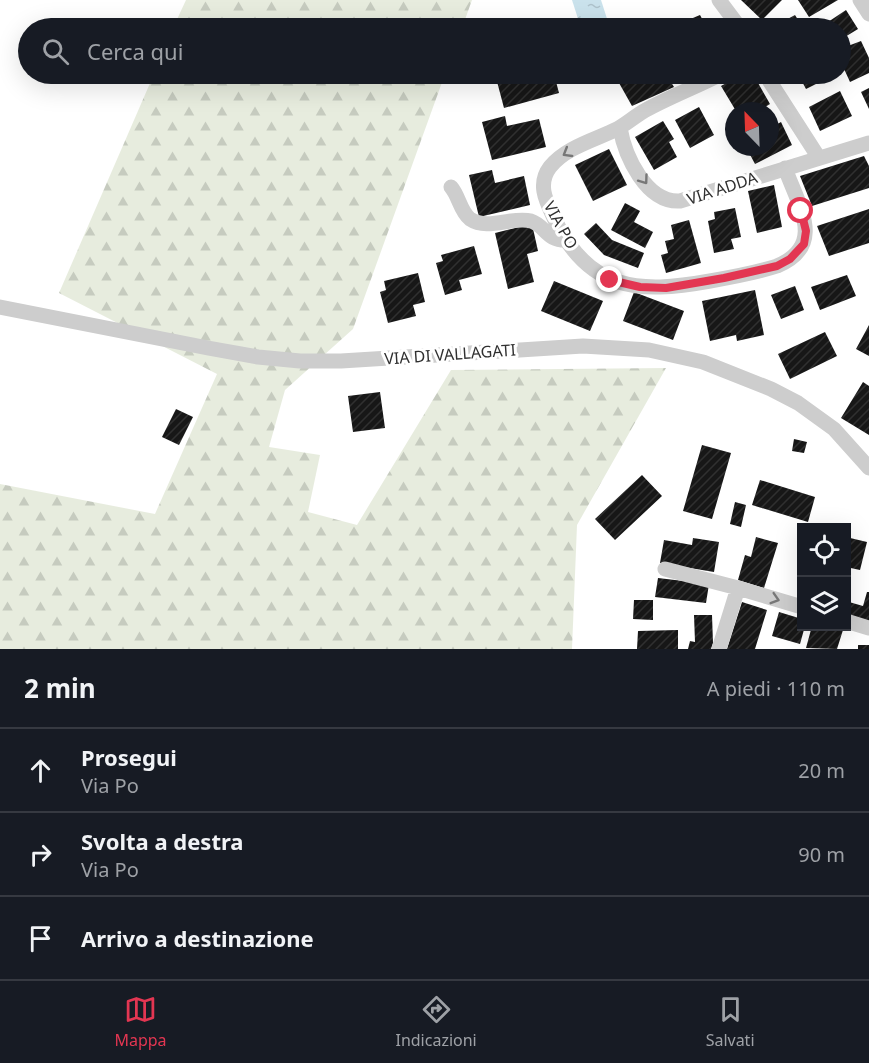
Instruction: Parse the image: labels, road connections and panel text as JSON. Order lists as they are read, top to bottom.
{
  "streets": {
    "street": ["VIA ADDA", "VIA PO", "VIA DI VALLAGATI"]
  },
  "crossings": [
    ["VIA ADDA", "VIA PO"]
  ],
  "one_way": ["VIA ADDA"],
  "north": "top left",
  "page": {
    "search": "Cerca qui",
    "heading": ["2 min", "A piedi · 110 m"],
    "list": [
      ["Prosegui", "Via Po", "20 m"],
      ["Svolta a destra", "Via Po", "90 m"],
      "Arrivo a destinazione"
    ],
    "nav": ["Mappa", "Indicazioni", "Salvati"]
  }
}
